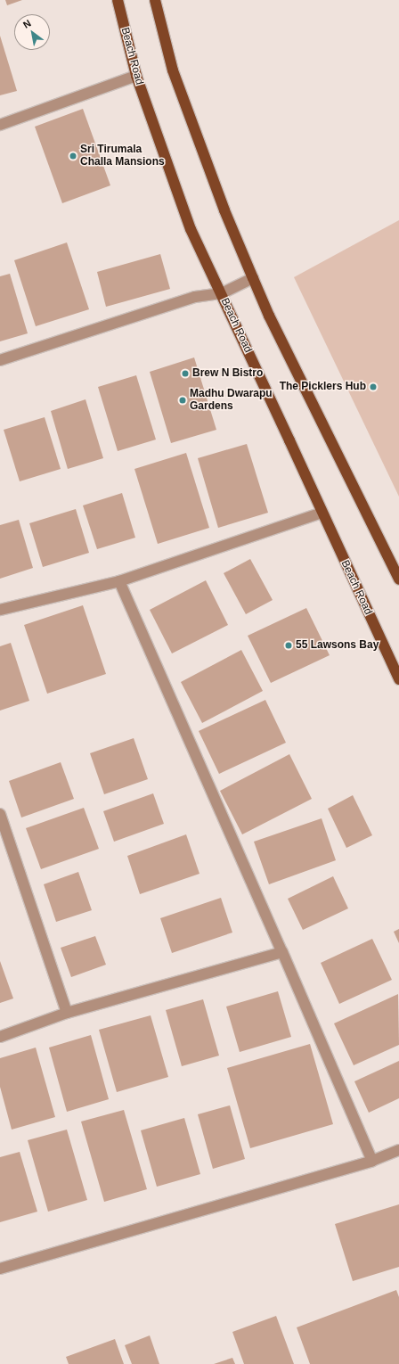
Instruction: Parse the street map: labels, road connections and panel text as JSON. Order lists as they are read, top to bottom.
{
  "streets": {
    "main road": ["Beach Road"]
  },
  "places": [
    "Sri Tirumala Challa Mansions",
    "Brew N Bistro",
    "The Picklers Hub",
    "Madhu Dwarapu Gardens",
    "55 Lawsons Bay"
  ],
  "north": "top left"
}
